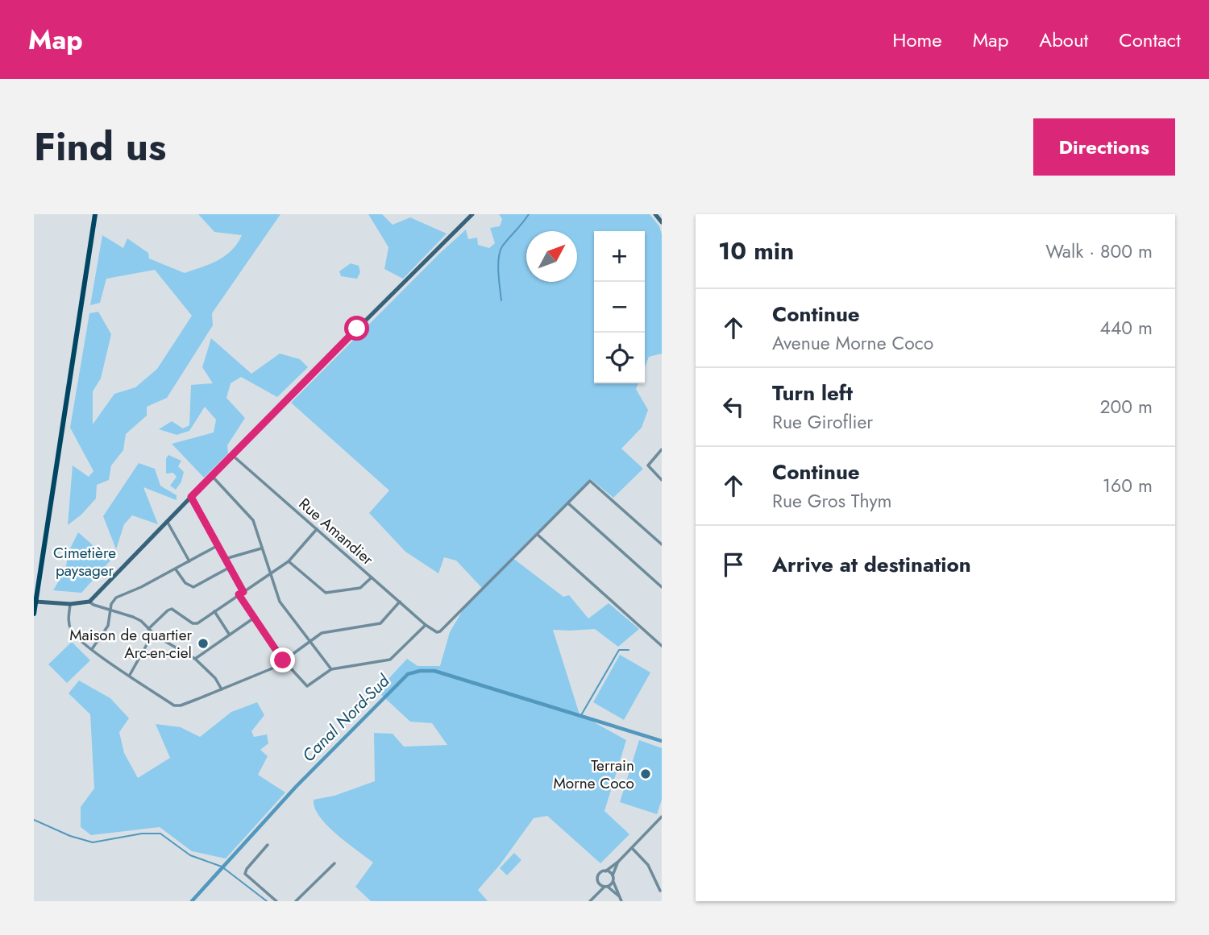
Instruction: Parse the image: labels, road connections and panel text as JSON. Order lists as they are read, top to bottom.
{
  "streets": {
    "street": ["Rue Amandier"]
  },
  "water": ["Canal Nord-Sud"],
  "parks": ["Cimetière paysager"],
  "places": ["Maison de quartier Arc-en-ciel", "Terrain Morne Coco"],
  "north": "top right",
  "page": {
    "header": "Map",
    "nav": [
      "Home",
      "Map",
      "About",
      "Contact"
    ],
    "title": "Find us",
    "buttons": "Directions",
    "heading": ["10 min", "Walk · 800 m"],
    "map_buttons": ["+", "−"],
    "list": [
      ["Continue", "Avenue Morne Coco", "440 m"],
      ["Turn left", "Rue Giroflier", "200 m"],
      ["Continue", "Rue Gros Thym", "160 m"],
      "Arrive at destination"
    ]
  }
}
